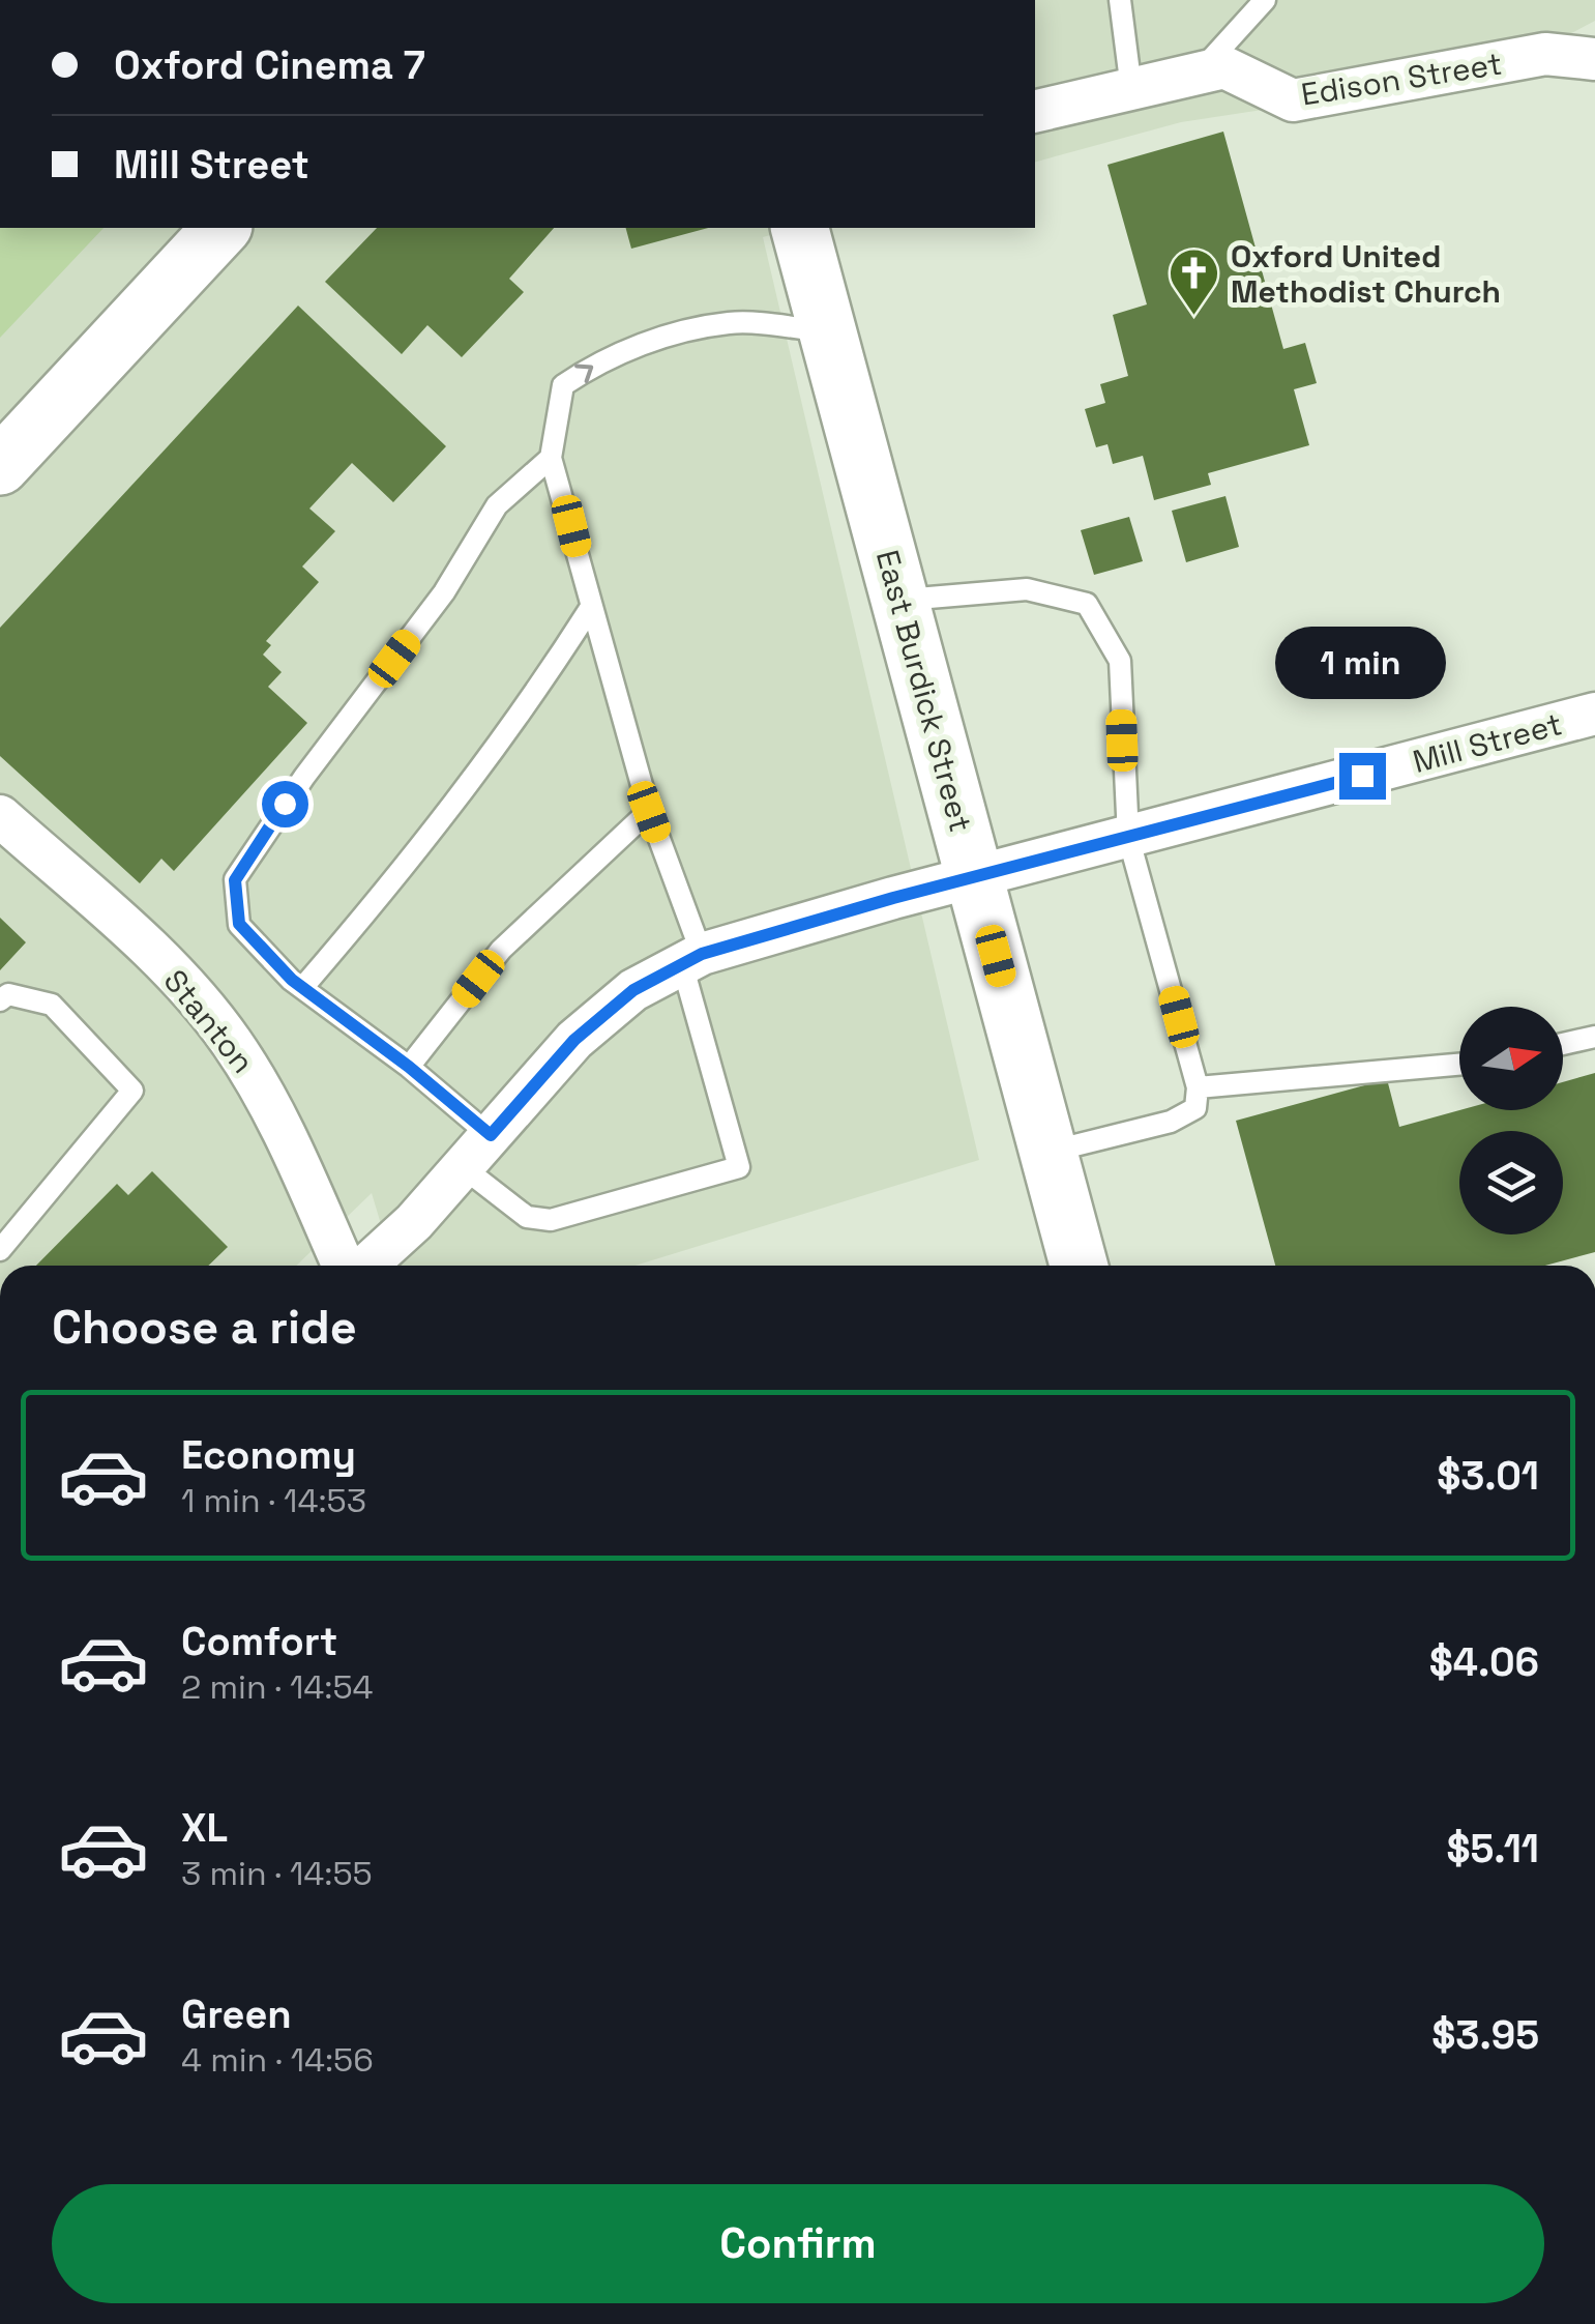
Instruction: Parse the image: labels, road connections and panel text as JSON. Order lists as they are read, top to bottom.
{
  "streets": {
    "main road": ["East Burdick Street"],
    "street": ["Edison Street", "Mill Street", "Stanton"]
  },
  "crossings": [
    ["East Burdick Street", "Mill Street"]
  ],
  "places": {
    "church": ["Oxford United Methodist Church"]
  },
  "north": "right",
  "page": {
    "banner": ["Oxford Cinema 7", "Mill Street"],
    "bubble": "1 min",
    "heading": "Choose a ride",
    "list": [
      {
        "name": "Economy",
        "note": "1 min · 14:53",
        "value": "$3.01"
      },
      {
        "name": "Comfort",
        "note": "2 min · 14:54",
        "value": "$4.06"
      },
      {
        "name": "XL",
        "note": "3 min · 14:55",
        "value": "$5.11"
      },
      {
        "name": "Green",
        "note": "4 min · 14:56",
        "value": "$3.95"
      }
    ],
    "buttons": "Confirm"
  }
}
